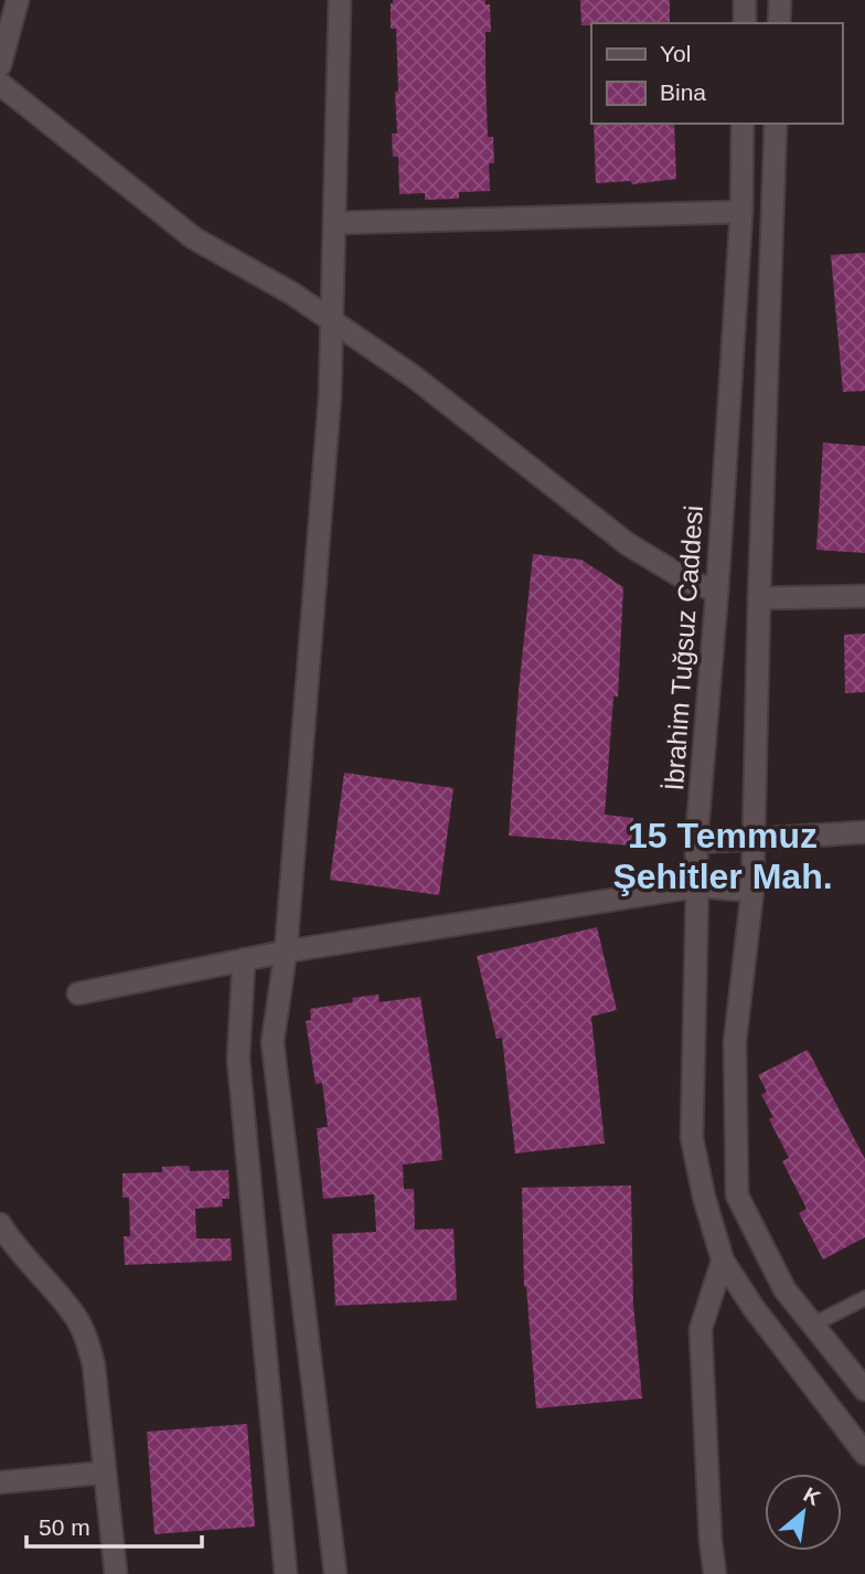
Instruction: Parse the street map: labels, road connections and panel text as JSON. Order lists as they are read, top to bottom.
{
  "streets": {
    "street": ["İbrahim Tuğsuz Caddesi"]
  },
  "districts": ["15 Temmuz Şehitler Mah."],
  "legend": ["Yol", "Bina"],
  "scale_bar": "50 m",
  "north": "top right"
}
